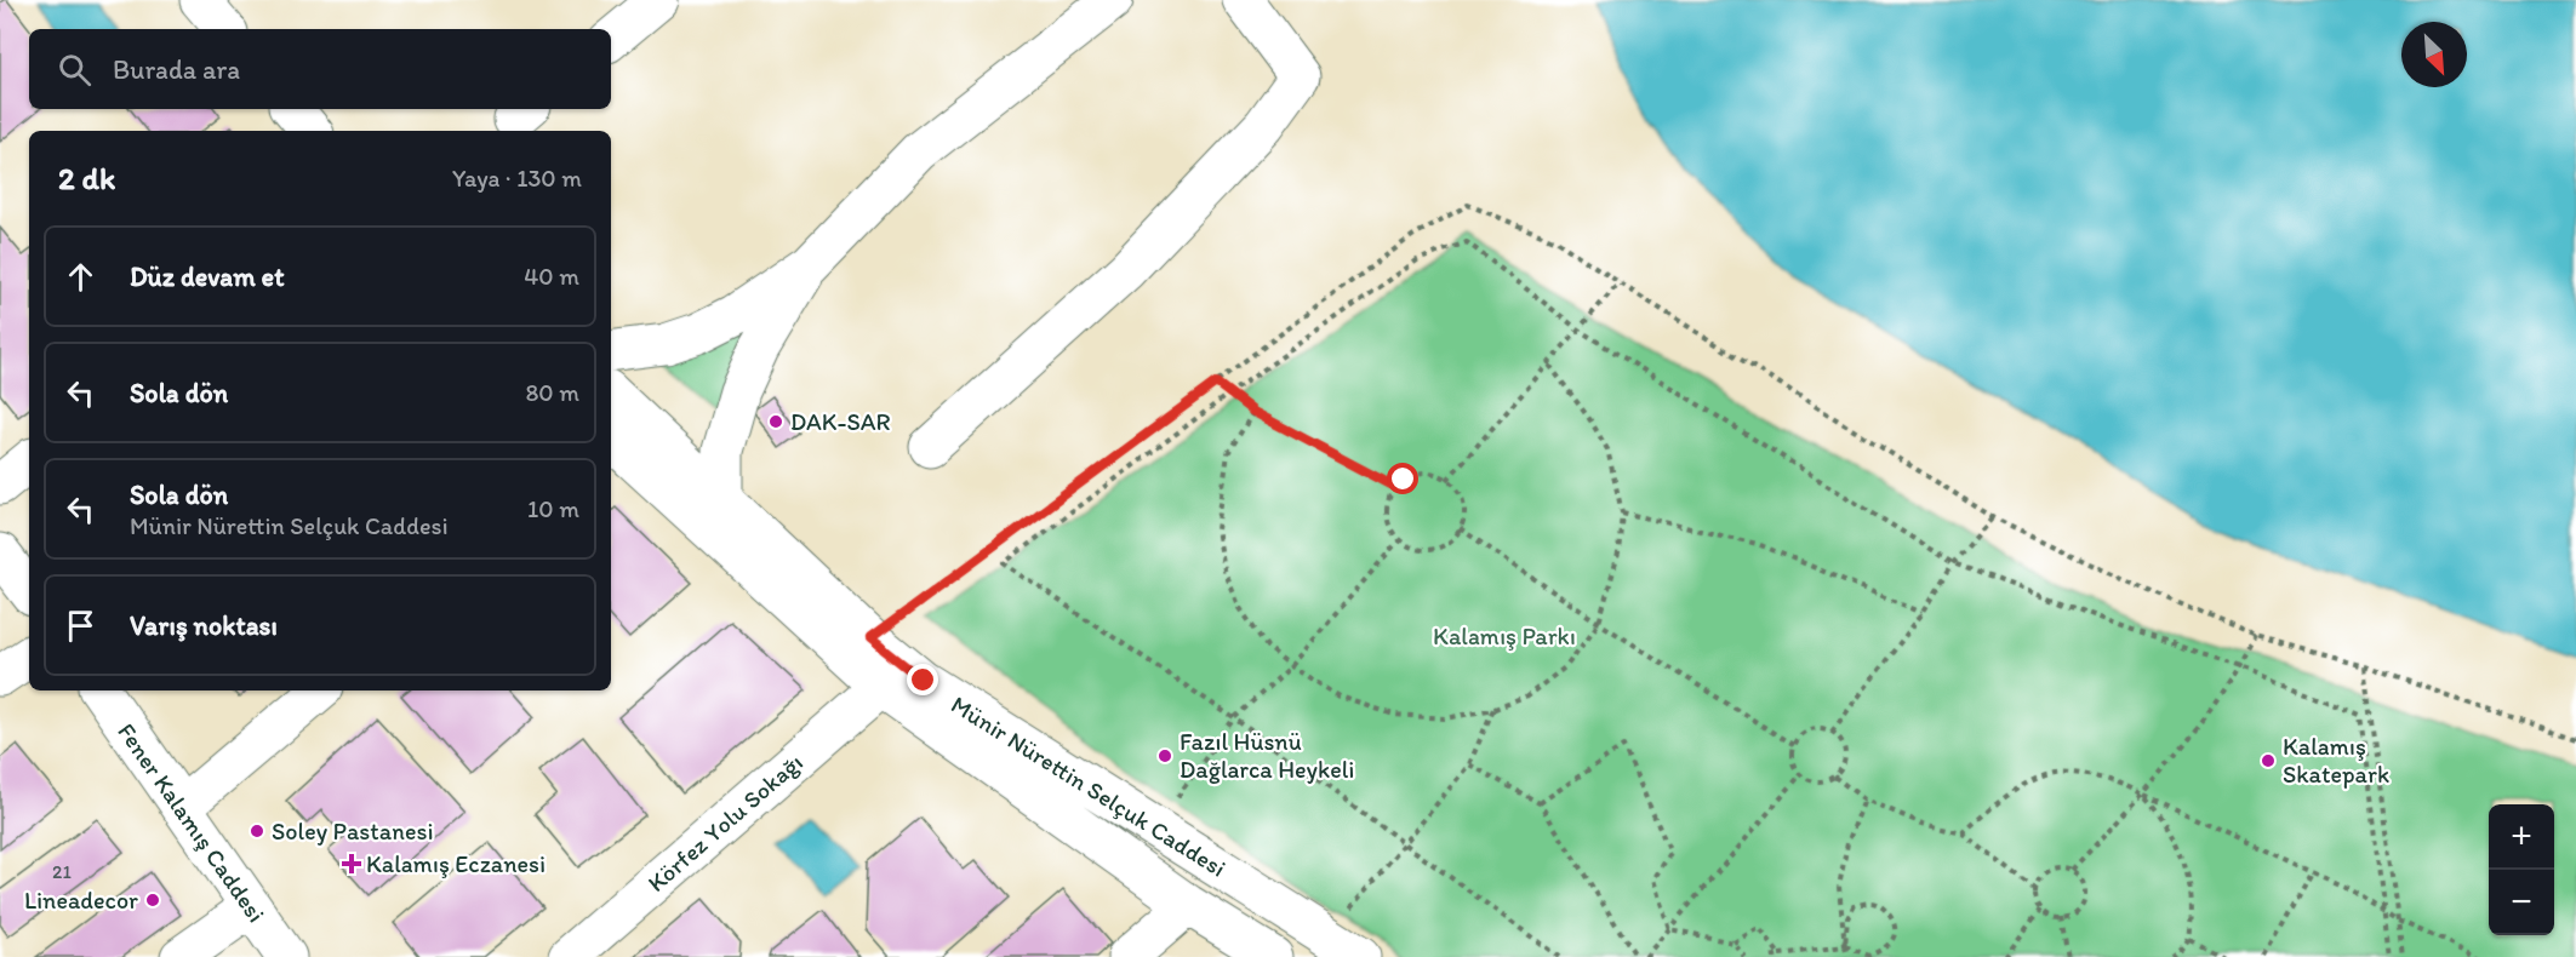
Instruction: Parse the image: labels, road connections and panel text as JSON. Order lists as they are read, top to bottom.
{
  "streets": {
    "street": ["Münir Nürettin Selçuk Caddesi", "Fener Kalamış Caddesi", "Körfez Yolu Sokağı"]
  },
  "crossings": [
    ["Münir Nürettin Selçuk Caddesi", "Körfez Yolu Sokağı"]
  ],
  "parks": ["Kalamış Parkı"],
  "places": {
    "other": [
      "DAK-SAR",
      "Fazıl Hüsnü Dağlarca Heykeli",
      "Kalamış Skatepark",
      "Soley Pastanesi",
      "Lineadecor"
    ],
    "health": ["Kalamış Eczanesi"]
  },
  "house_numbers": ["21"],
  "north": "bottom right",
  "page": {
    "search": "Burada ara",
    "heading": ["2 dk", "Yaya · 130 m"],
    "list": [
      ["Düz devam et", "40 m"],
      ["Sola dön", "80 m"],
      ["Sola dön", "Münir Nürettin Selçuk Caddesi", "10 m"],
      "Varış noktası"
    ],
    "map_buttons": ["+", "−"]
  }
}
